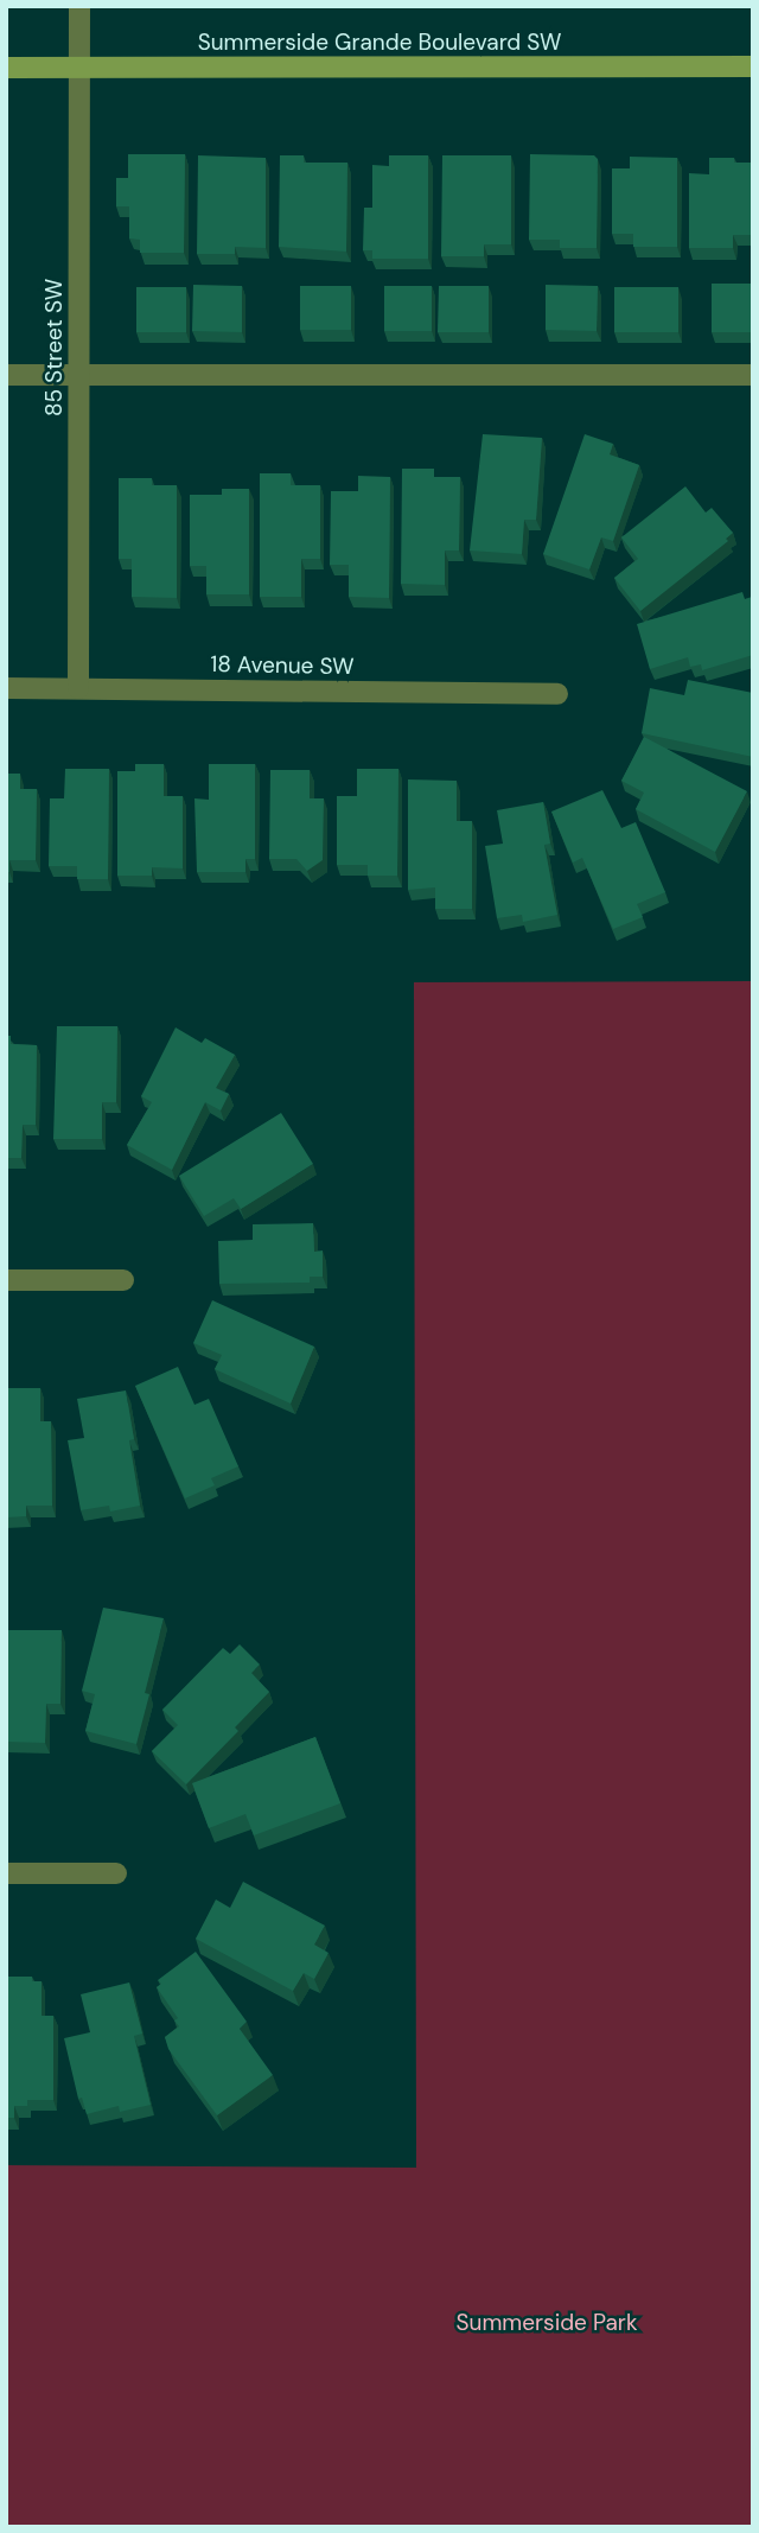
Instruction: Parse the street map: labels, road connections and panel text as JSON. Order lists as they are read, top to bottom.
{
  "streets": {
    "street": ["Summerside Grande Boulevard SW", "85 Street SW", "18 Avenue SW"]
  },
  "crossings": [
    ["Summerside Grande Boulevard SW", "85 Street SW"],
    ["85 Street SW", "18 Avenue SW"]
  ],
  "parks": ["Summerside Park"]
}
